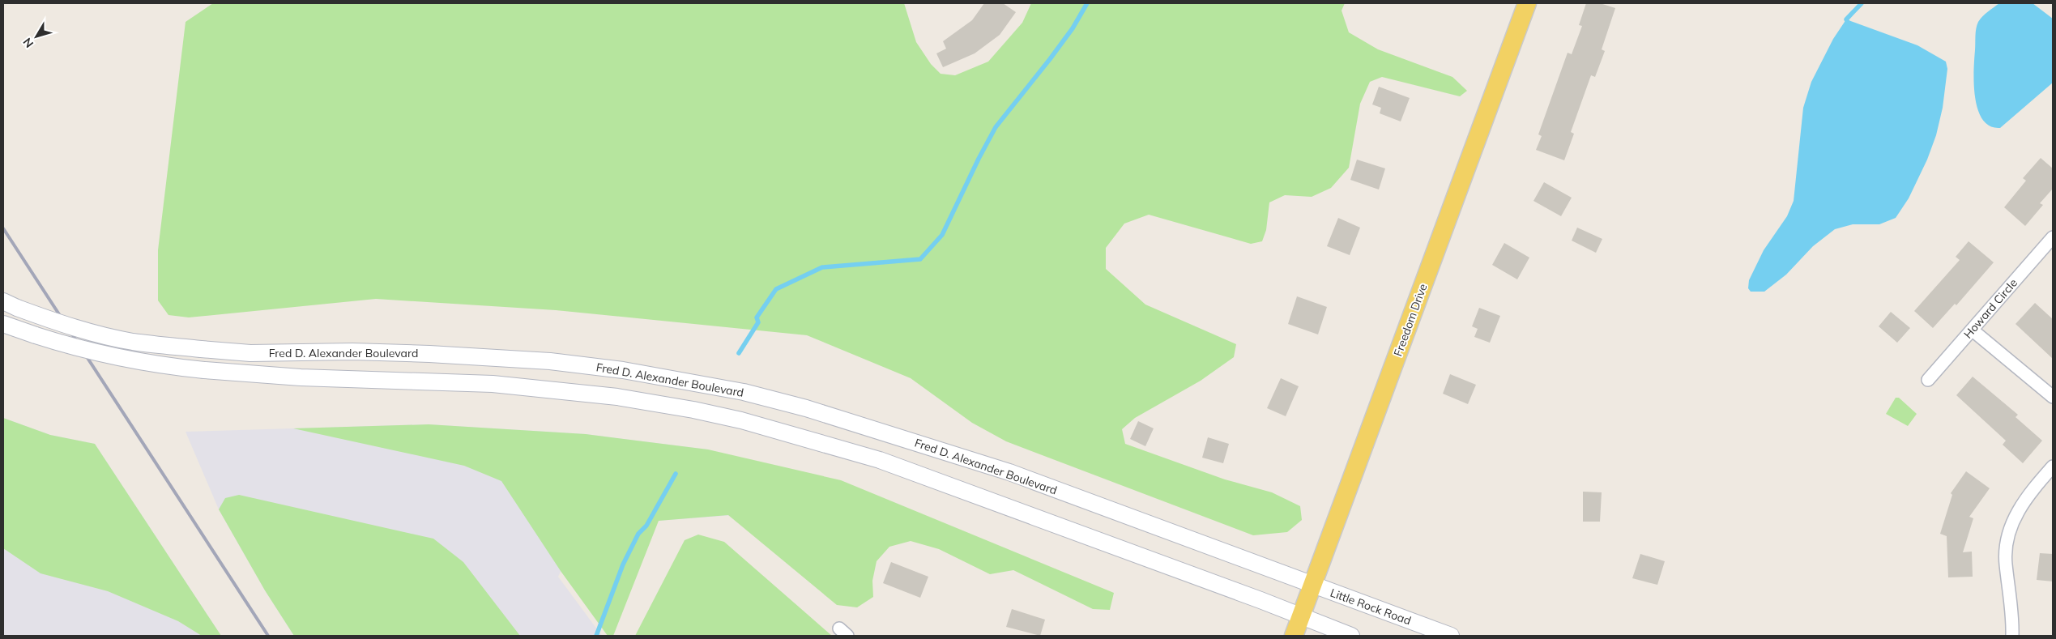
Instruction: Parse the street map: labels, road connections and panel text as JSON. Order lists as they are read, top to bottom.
{
  "streets": {
    "main road": ["Freedom Drive", "Fred D. Alexander Boulevard", "Little Rock Road"],
    "street": ["Howard Circle"]
  },
  "crossings": [
    ["Freedom Drive", "Fred D. Alexander Boulevard"],
    ["Freedom Drive", "Little Rock Road"],
    ["Fred D. Alexander Boulevard", "Little Rock Road"]
  ],
  "north": "bottom left"
}
